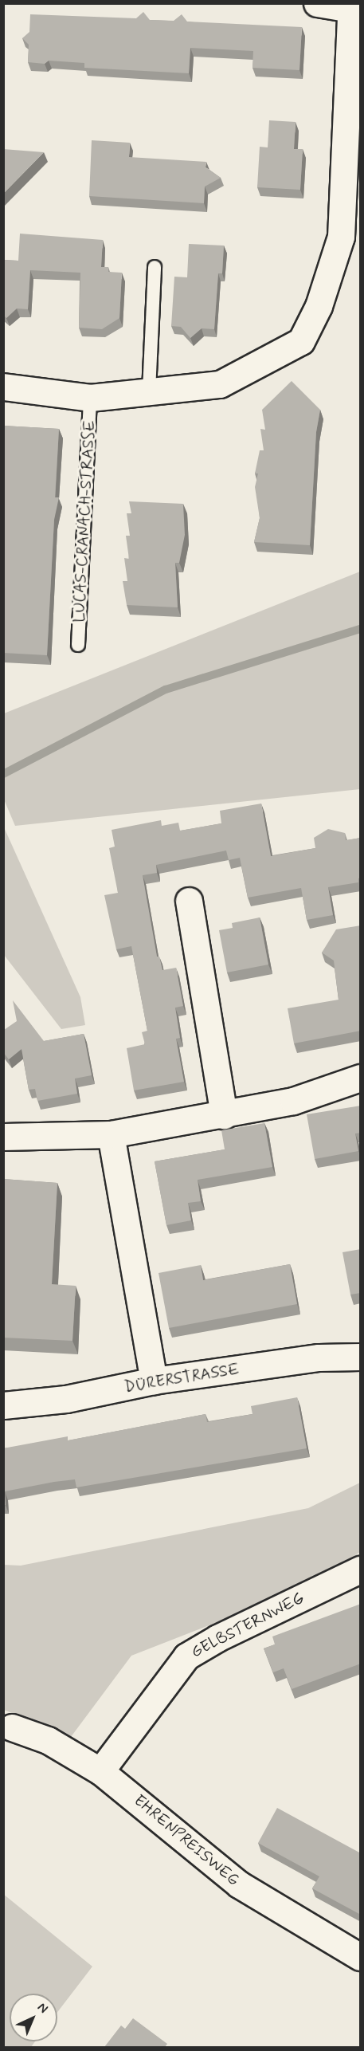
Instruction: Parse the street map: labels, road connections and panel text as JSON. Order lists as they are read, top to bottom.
{
  "streets": {
    "street": [
      "LUCAS-CRANACH-STRASSE",
      "DÜRERSTRASSE",
      "GELBSTERNWEG",
      "EHRENPREISWEG"
    ]
  },
  "crossings": [
    ["GELBSTERNWEG", "EHRENPREISWEG"]
  ],
  "north": "top right"
}
